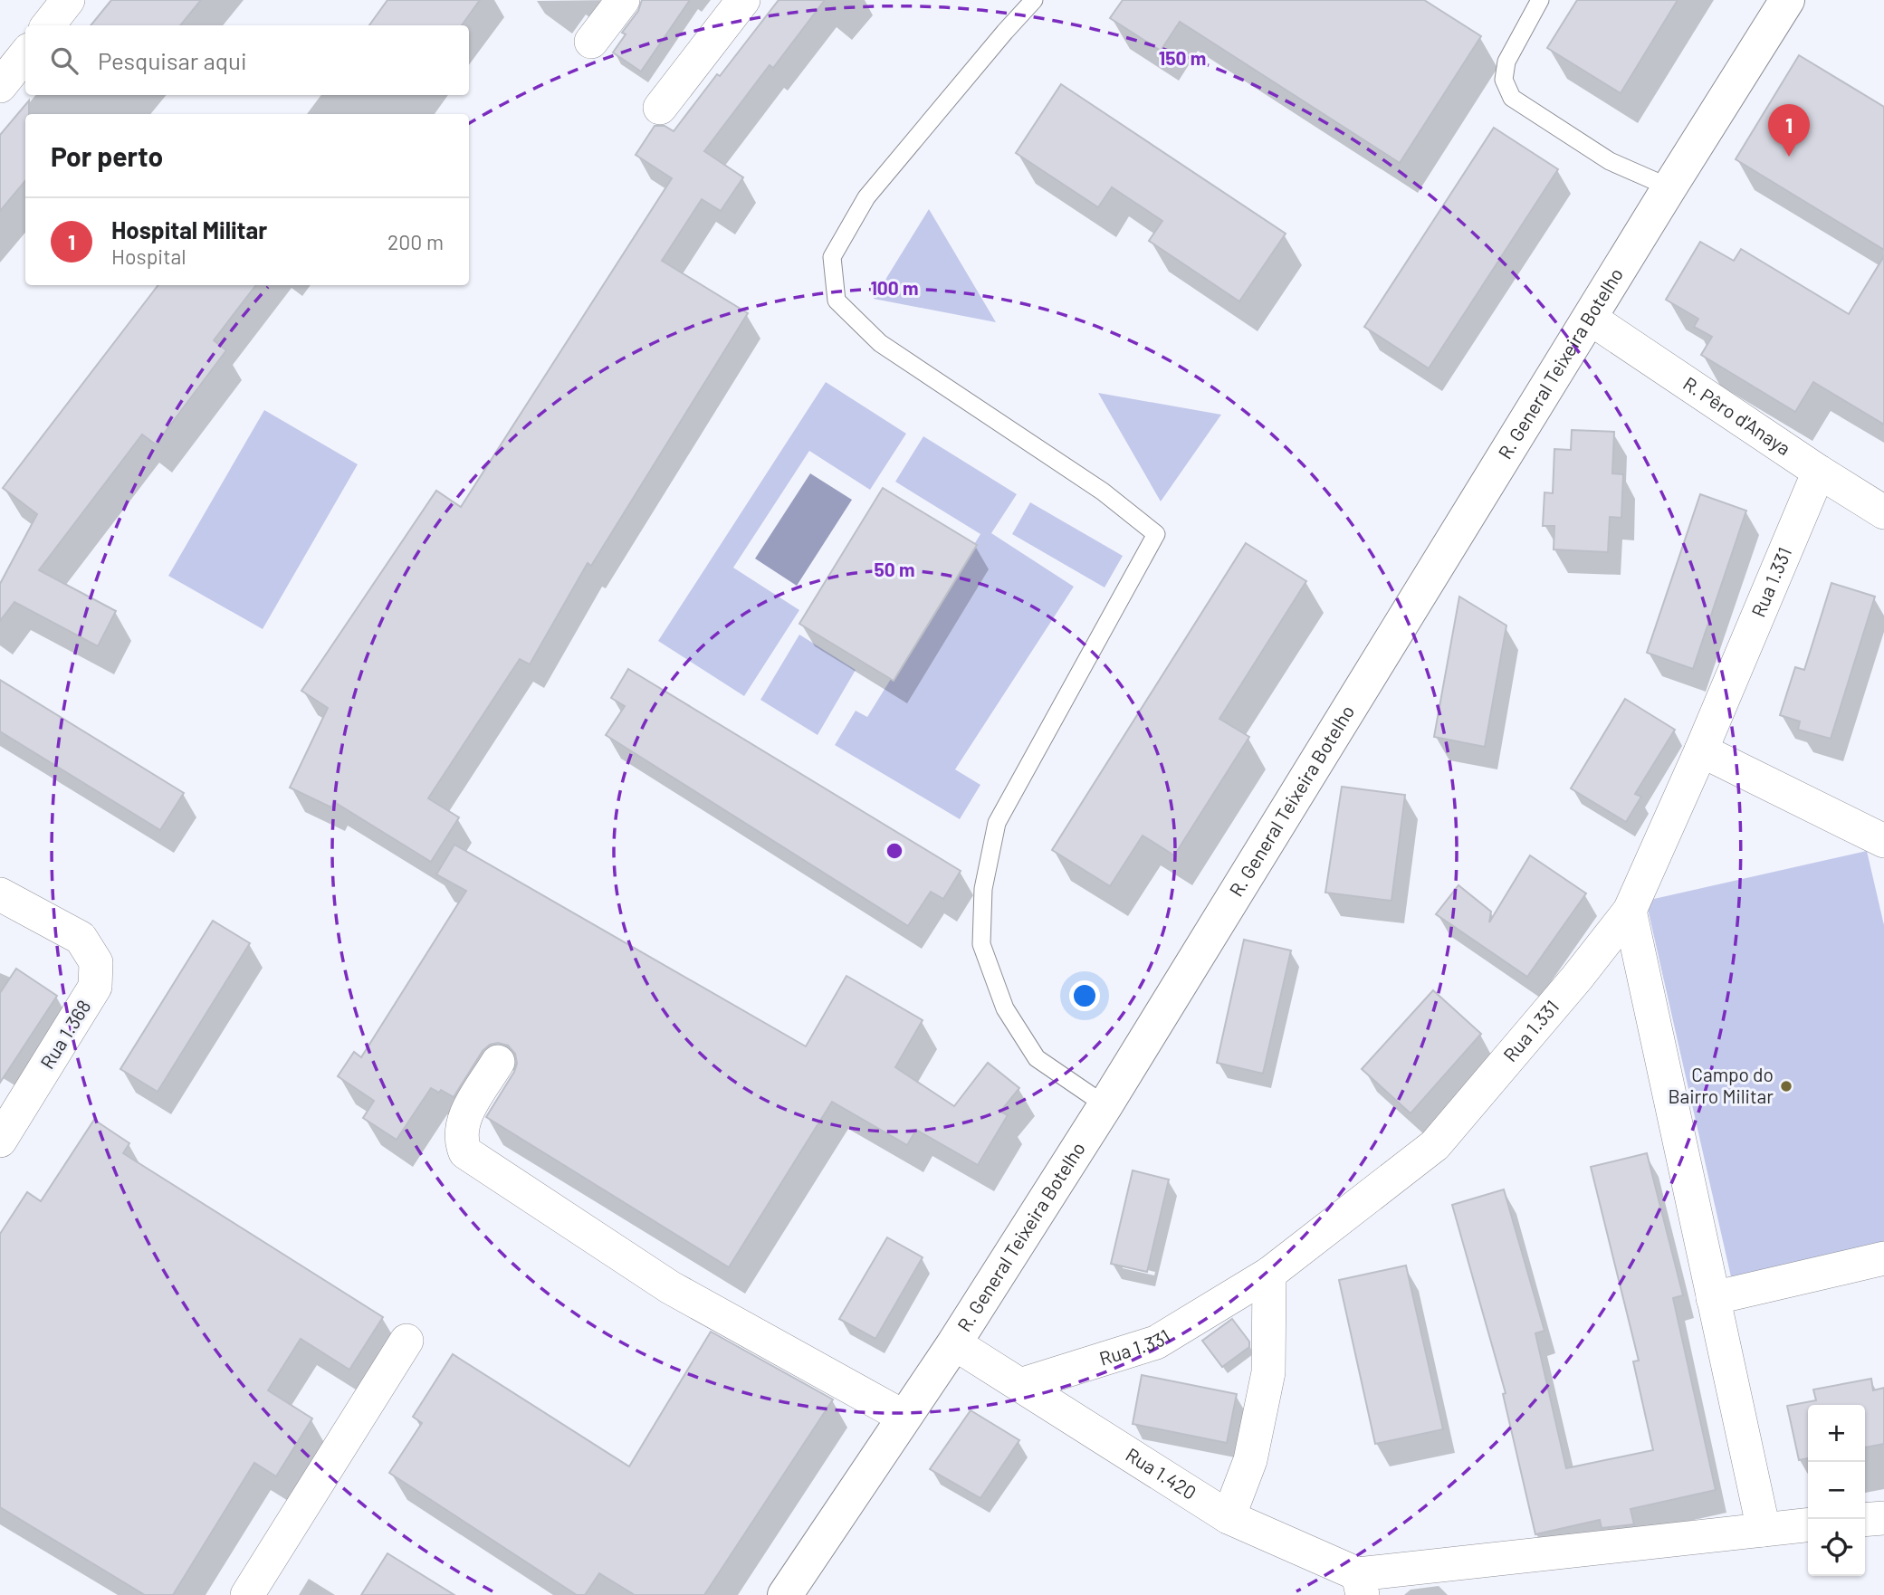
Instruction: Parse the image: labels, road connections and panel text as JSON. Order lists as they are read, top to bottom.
{
  "streets": {
    "street": [
      "R. General Teixeira Botelho",
      "R. Pêro d'Anaya",
      "Rua 1.331",
      "Rua 1.368",
      "Rua 1.420"
    ]
  },
  "crossings": [
    ["R. General Teixeira Botelho", "R. Pêro d'Anaya"],
    ["R. General Teixeira Botelho", "Rua 1.420"],
    ["R. Pêro d'Anaya", "Rua 1.331"],
    ["Rua 1.331", "Rua 1.420"]
  ],
  "places": ["Campo do Bairro Militar"],
  "page": {
    "search": "Pesquisar aqui",
    "pins": "1",
    "heading": "Por perto",
    "list": [
      {
        "mark": "1",
        "name": "Hospital Militar",
        "note": "Hospital",
        "value": "200 m"
      }
    ],
    "map_buttons": ["+", "−"]
  },
  "rings": ["150 m", "100 m", "50 m"]
}
